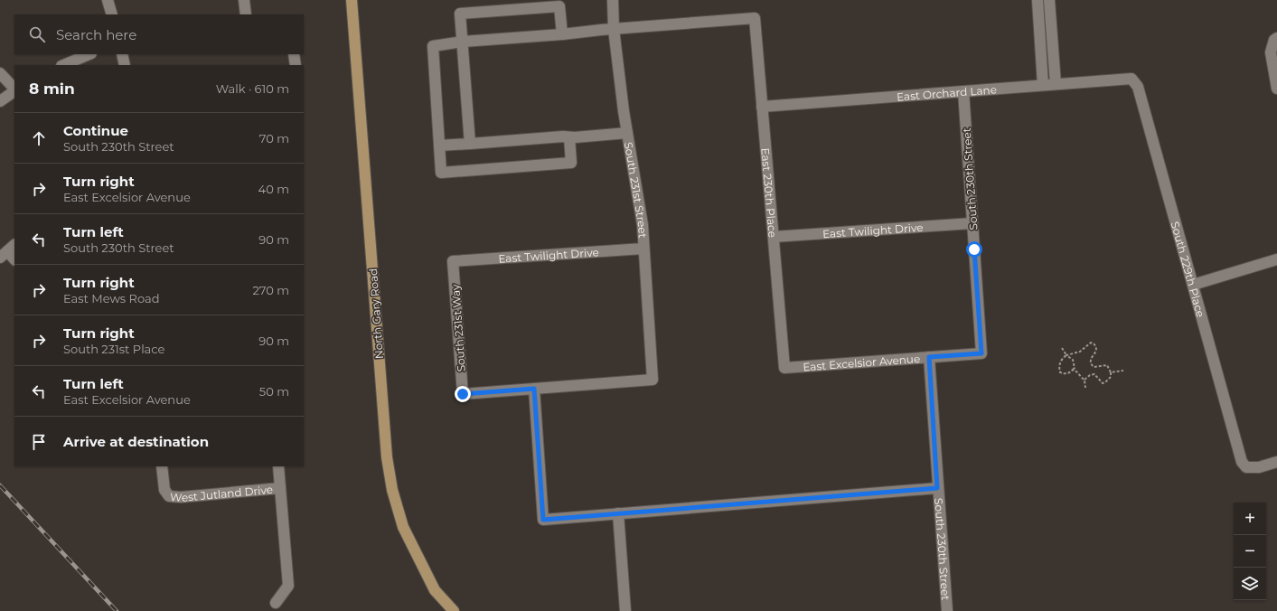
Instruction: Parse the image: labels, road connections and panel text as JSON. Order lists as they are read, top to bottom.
{
  "streets": {
    "main road": ["North Gary Road"],
    "street": [
      "East Orchard Lane",
      "South 230th Street",
      "South 231st Street",
      "East 230th Place",
      "East Twilight Drive",
      "South 229th Place",
      "South 231st Way",
      "East Excelsior Avenue",
      "West Jutland Drive"
    ]
  },
  "crossings": [
    ["East Orchard Lane", "South 230th Street"],
    ["East Orchard Lane", "East 230th Place"],
    ["East Orchard Lane", "South 229th Place"],
    ["South 230th Street", "East Twilight Drive"],
    ["South 230th Street", "East Excelsior Avenue"],
    ["South 231st Street", "East 230th Place"],
    ["South 231st Street", "East Twilight Drive"],
    ["South 231st Street", "South 231st Way"],
    ["East 230th Place", "East Twilight Drive"],
    ["East 230th Place", "East Excelsior Avenue"],
    ["East Twilight Drive", "South 231st Way"]
  ],
  "page": {
    "search": "Search here",
    "heading": ["8 min", "Walk · 610 m"],
    "list": [
      ["Continue", "South 230th Street", "70 m"],
      ["Turn right", "East Excelsior Avenue", "40 m"],
      ["Turn left", "South 230th Street", "90 m"],
      ["Turn right", "East Mews Road", "270 m"],
      ["Turn right", "South 231st Place", "90 m"],
      ["Turn left", "East Excelsior Avenue", "50 m"],
      "Arrive at destination"
    ],
    "map_buttons": ["+", "−"]
  }
}
